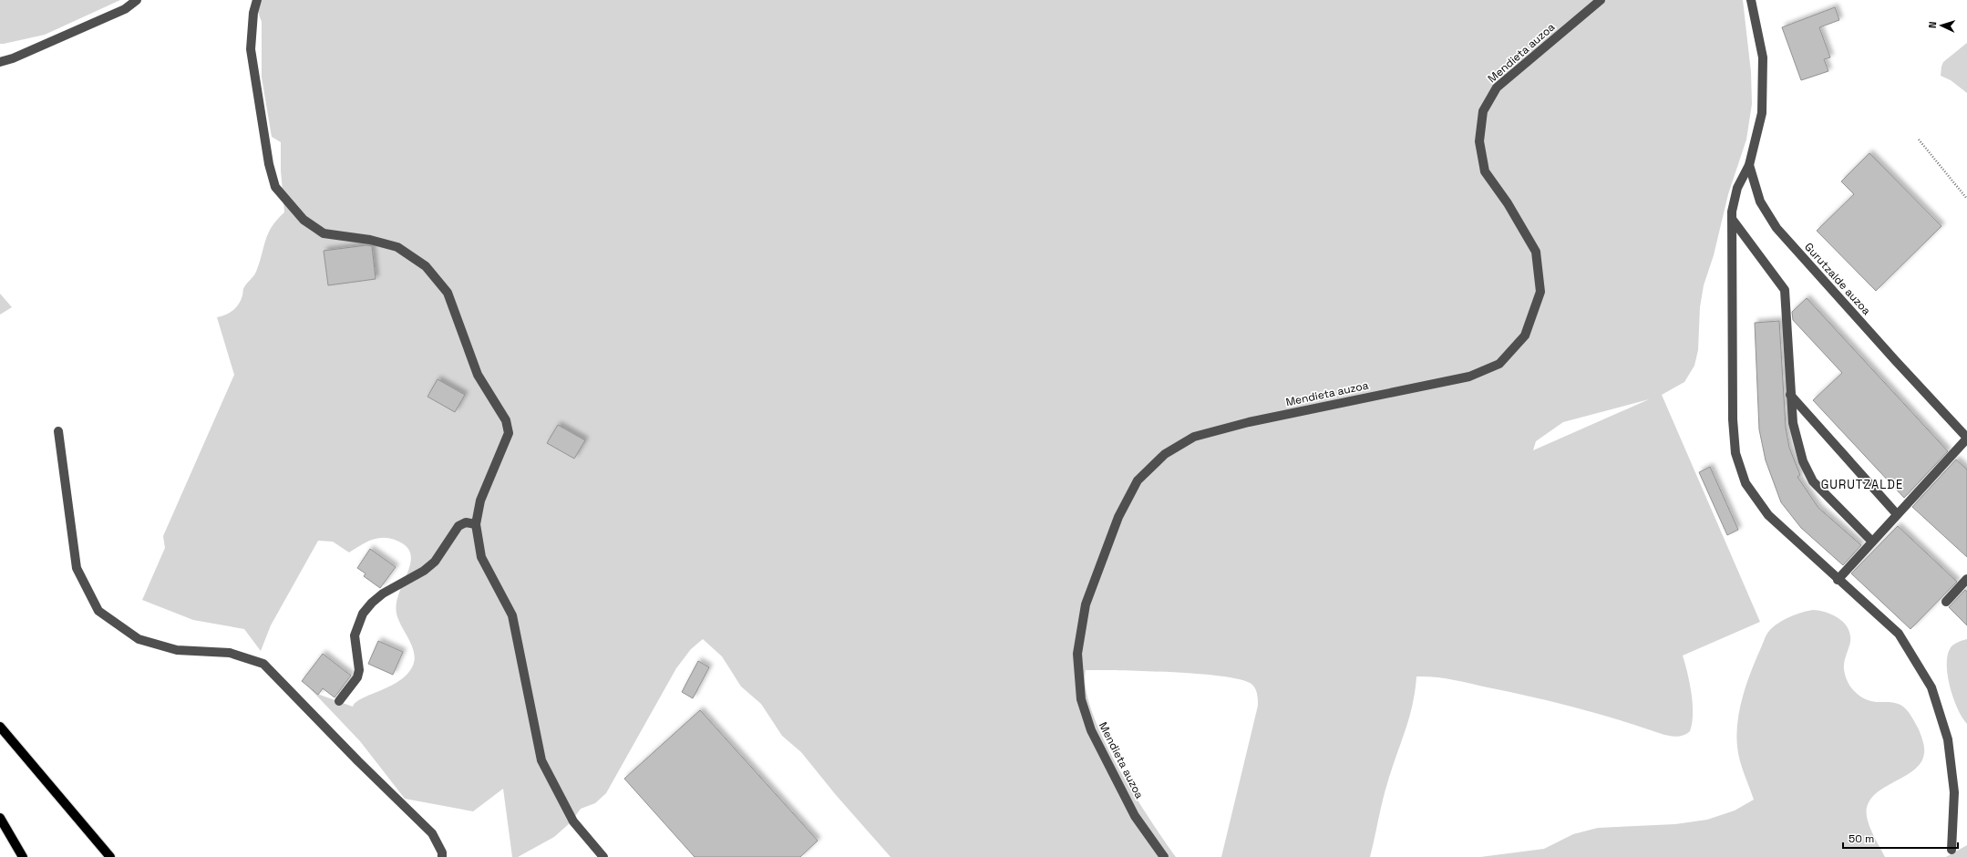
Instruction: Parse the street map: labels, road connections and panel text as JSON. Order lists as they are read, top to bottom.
{
  "streets": {
    "street": ["Mendieta auzoa", "Gurutzalde auzoa"]
  },
  "districts": ["GURUTZALDE"],
  "scale_bar": "50 m",
  "north": "left"
}
